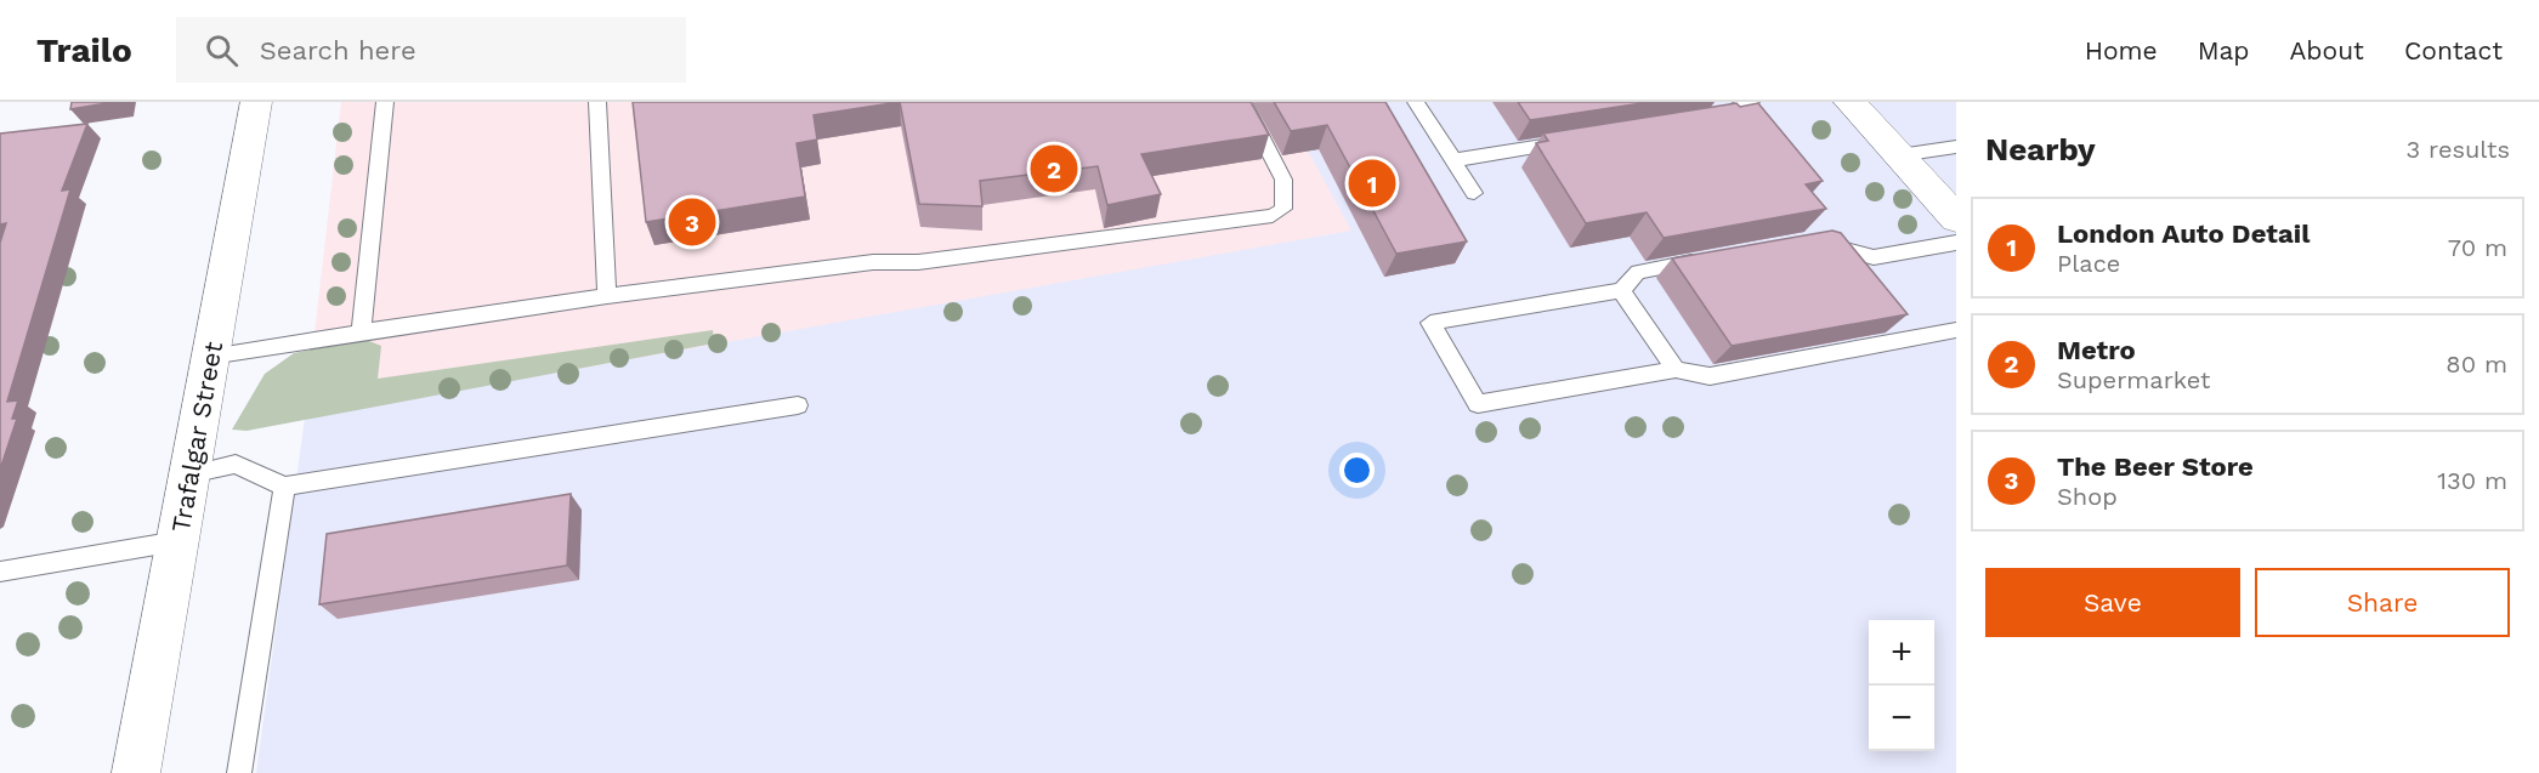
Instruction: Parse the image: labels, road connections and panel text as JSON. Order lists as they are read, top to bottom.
{
  "streets": {
    "main road": ["Trafalgar Street"]
  },
  "page": {
    "header": "Trailo",
    "search": "Search here",
    "nav": [
      "Home",
      "Map",
      "About",
      "Contact"
    ],
    "heading": ["Nearby", "3 results"],
    "pins": ["2", "1", "3"],
    "list": [
      {
        "mark": "1",
        "name": "London Auto Detail",
        "note": "Place",
        "value": "70 m"
      },
      {
        "mark": "2",
        "name": "Metro",
        "note": "Supermarket",
        "value": "80 m"
      },
      {
        "mark": "3",
        "name": "The Beer Store",
        "note": "Shop",
        "value": "130 m"
      }
    ],
    "buttons": ["Save", "Share"],
    "map_buttons": ["+", "−"]
  }
}
